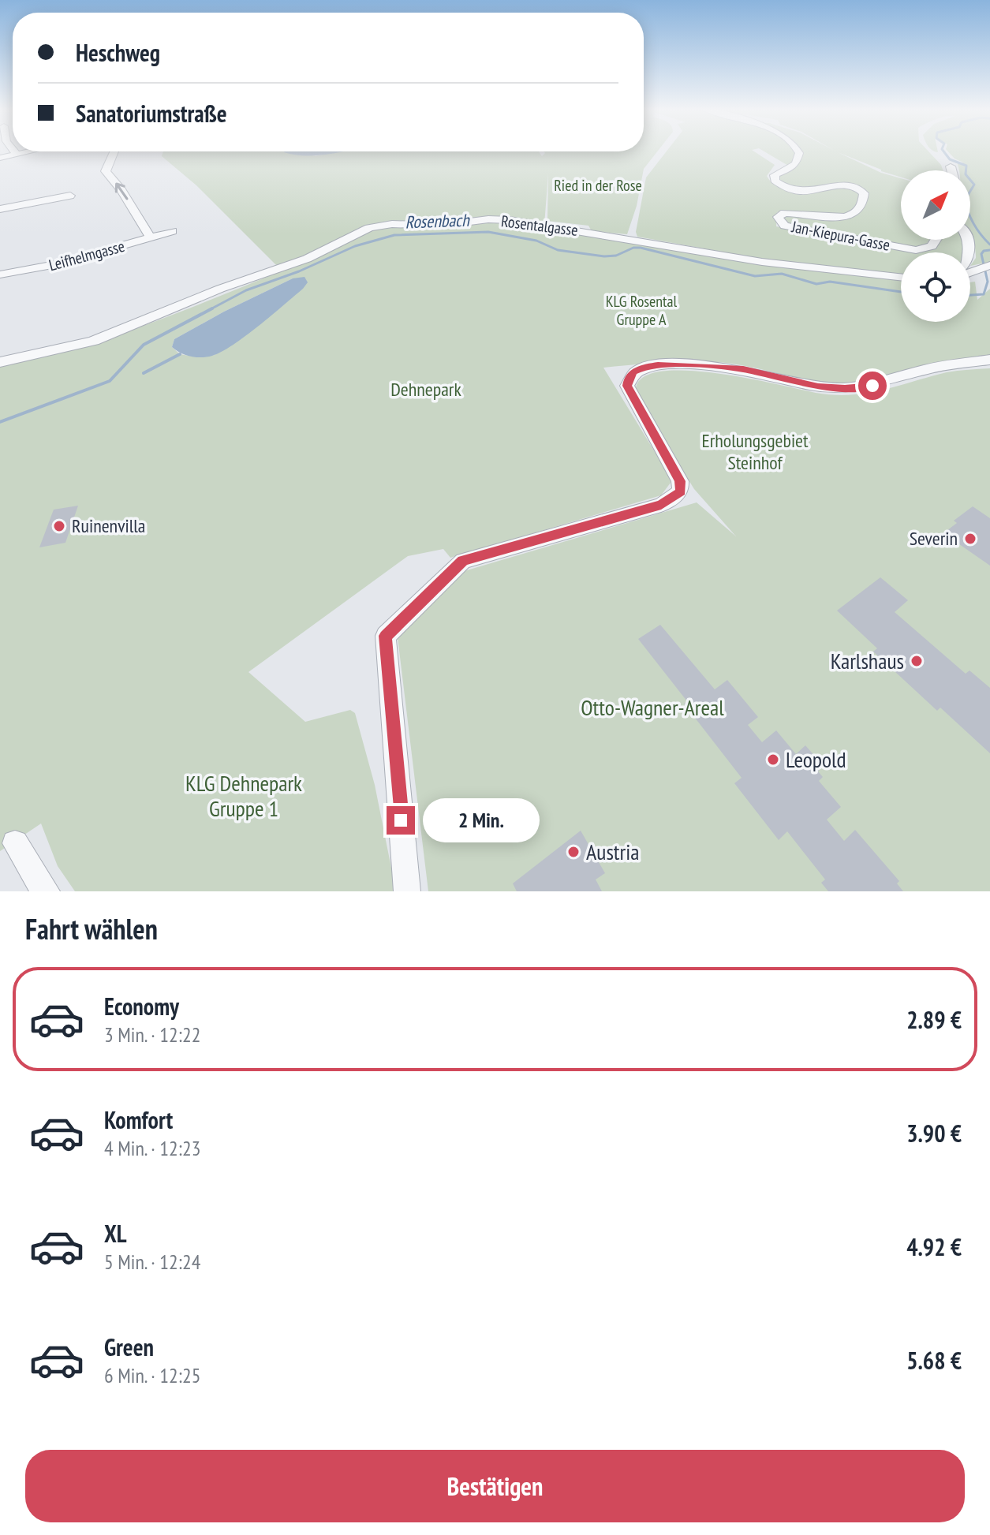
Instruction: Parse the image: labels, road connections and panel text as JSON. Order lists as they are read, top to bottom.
{
  "streets": {
    "street": ["Rosentalgasse", "Jan-Kiepura-Gasse", "Leifhelmgasse"]
  },
  "water": ["Rosenbach"],
  "parks": [
    "Ried in der Rose",
    "KLG Rosental Gruppe A",
    "Dehnepark",
    "Erholungsgebiet Steinhof",
    "Otto-Wagner-Areal",
    "KLG Dehnepark Gruppe 1"
  ],
  "places": [
    "Ruinenvilla",
    "Severin",
    "Karlshaus",
    "Leopold",
    "Austria"
  ],
  "north": "top right",
  "page": {
    "banner": ["Heschweg", "Sanatoriumstraße"],
    "bubble": "2 Min.",
    "heading": "Fahrt wählen",
    "list": [
      {
        "name": "Economy",
        "note": "3 Min. · 12:22",
        "value": "2.89 €"
      },
      {
        "name": "Komfort",
        "note": "4 Min. · 12:23",
        "value": "3.90 €"
      },
      {
        "name": "XL",
        "note": "5 Min. · 12:24",
        "value": "4.92 €"
      },
      {
        "name": "Green",
        "note": "6 Min. · 12:25",
        "value": "5.68 €"
      }
    ],
    "buttons": "Bestätigen"
  }
}
